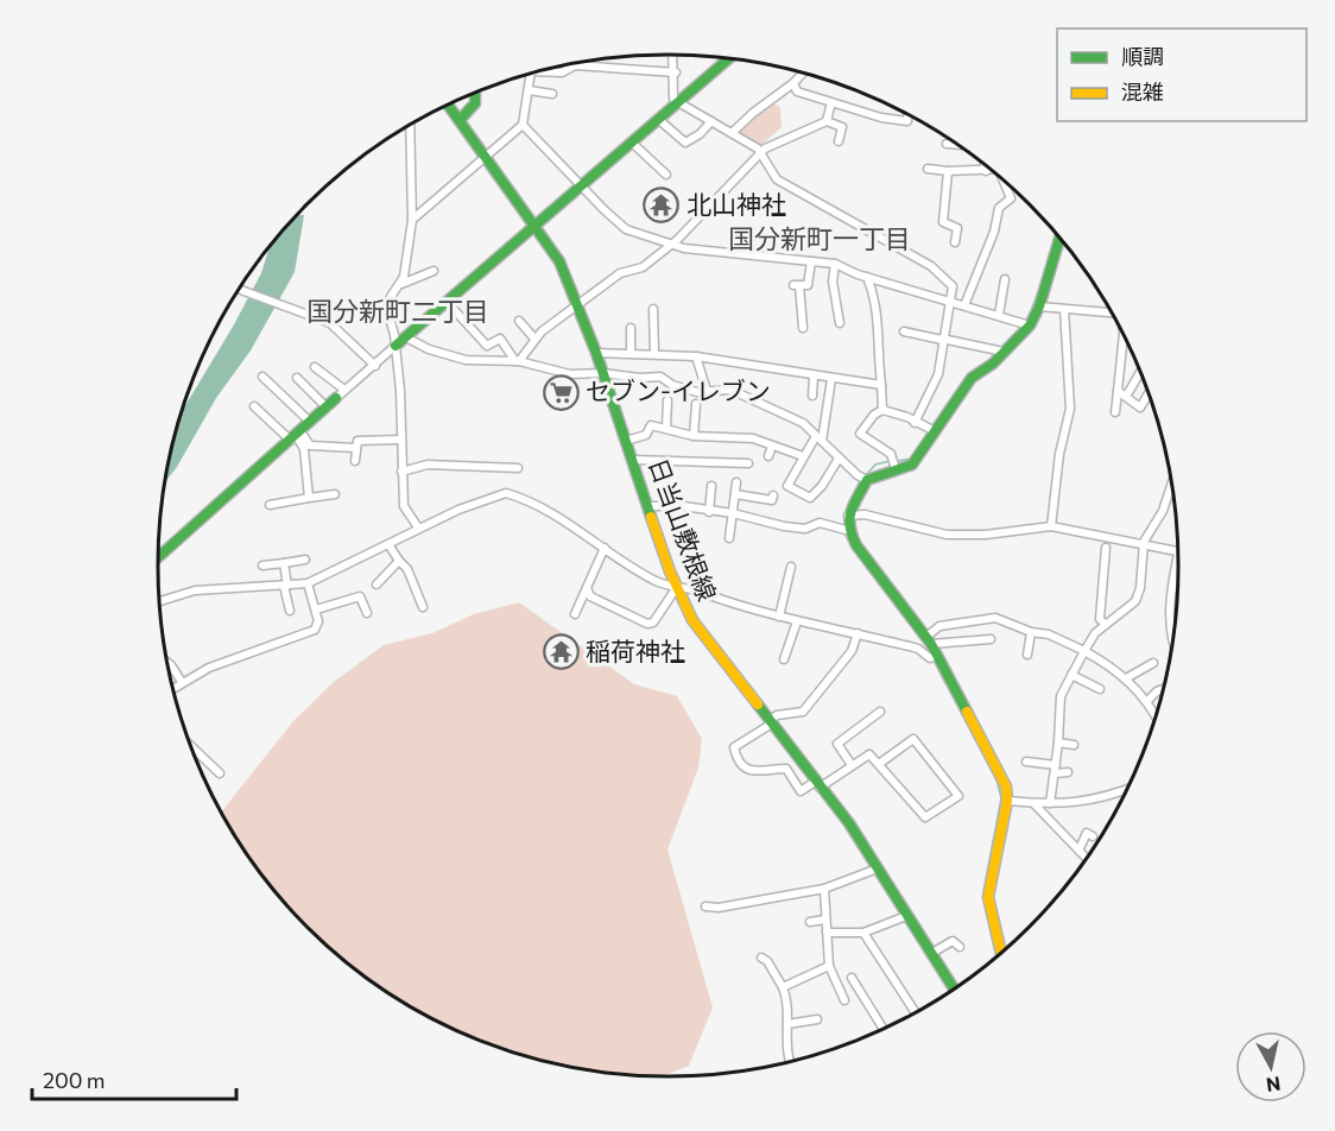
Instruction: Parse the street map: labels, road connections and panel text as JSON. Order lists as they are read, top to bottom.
{
  "streets": {
    "street": ["日当山敷根線"]
  },
  "districts": ["国分新町一丁目", "国分新町二丁目"],
  "places": {
    "temple": ["北山神社", "稲荷神社"],
    "supermarket": ["セブン-イレブン"]
  },
  "legend": ["順調", "混雑"],
  "scale_bar": "200 m",
  "north": "bottom"
}
